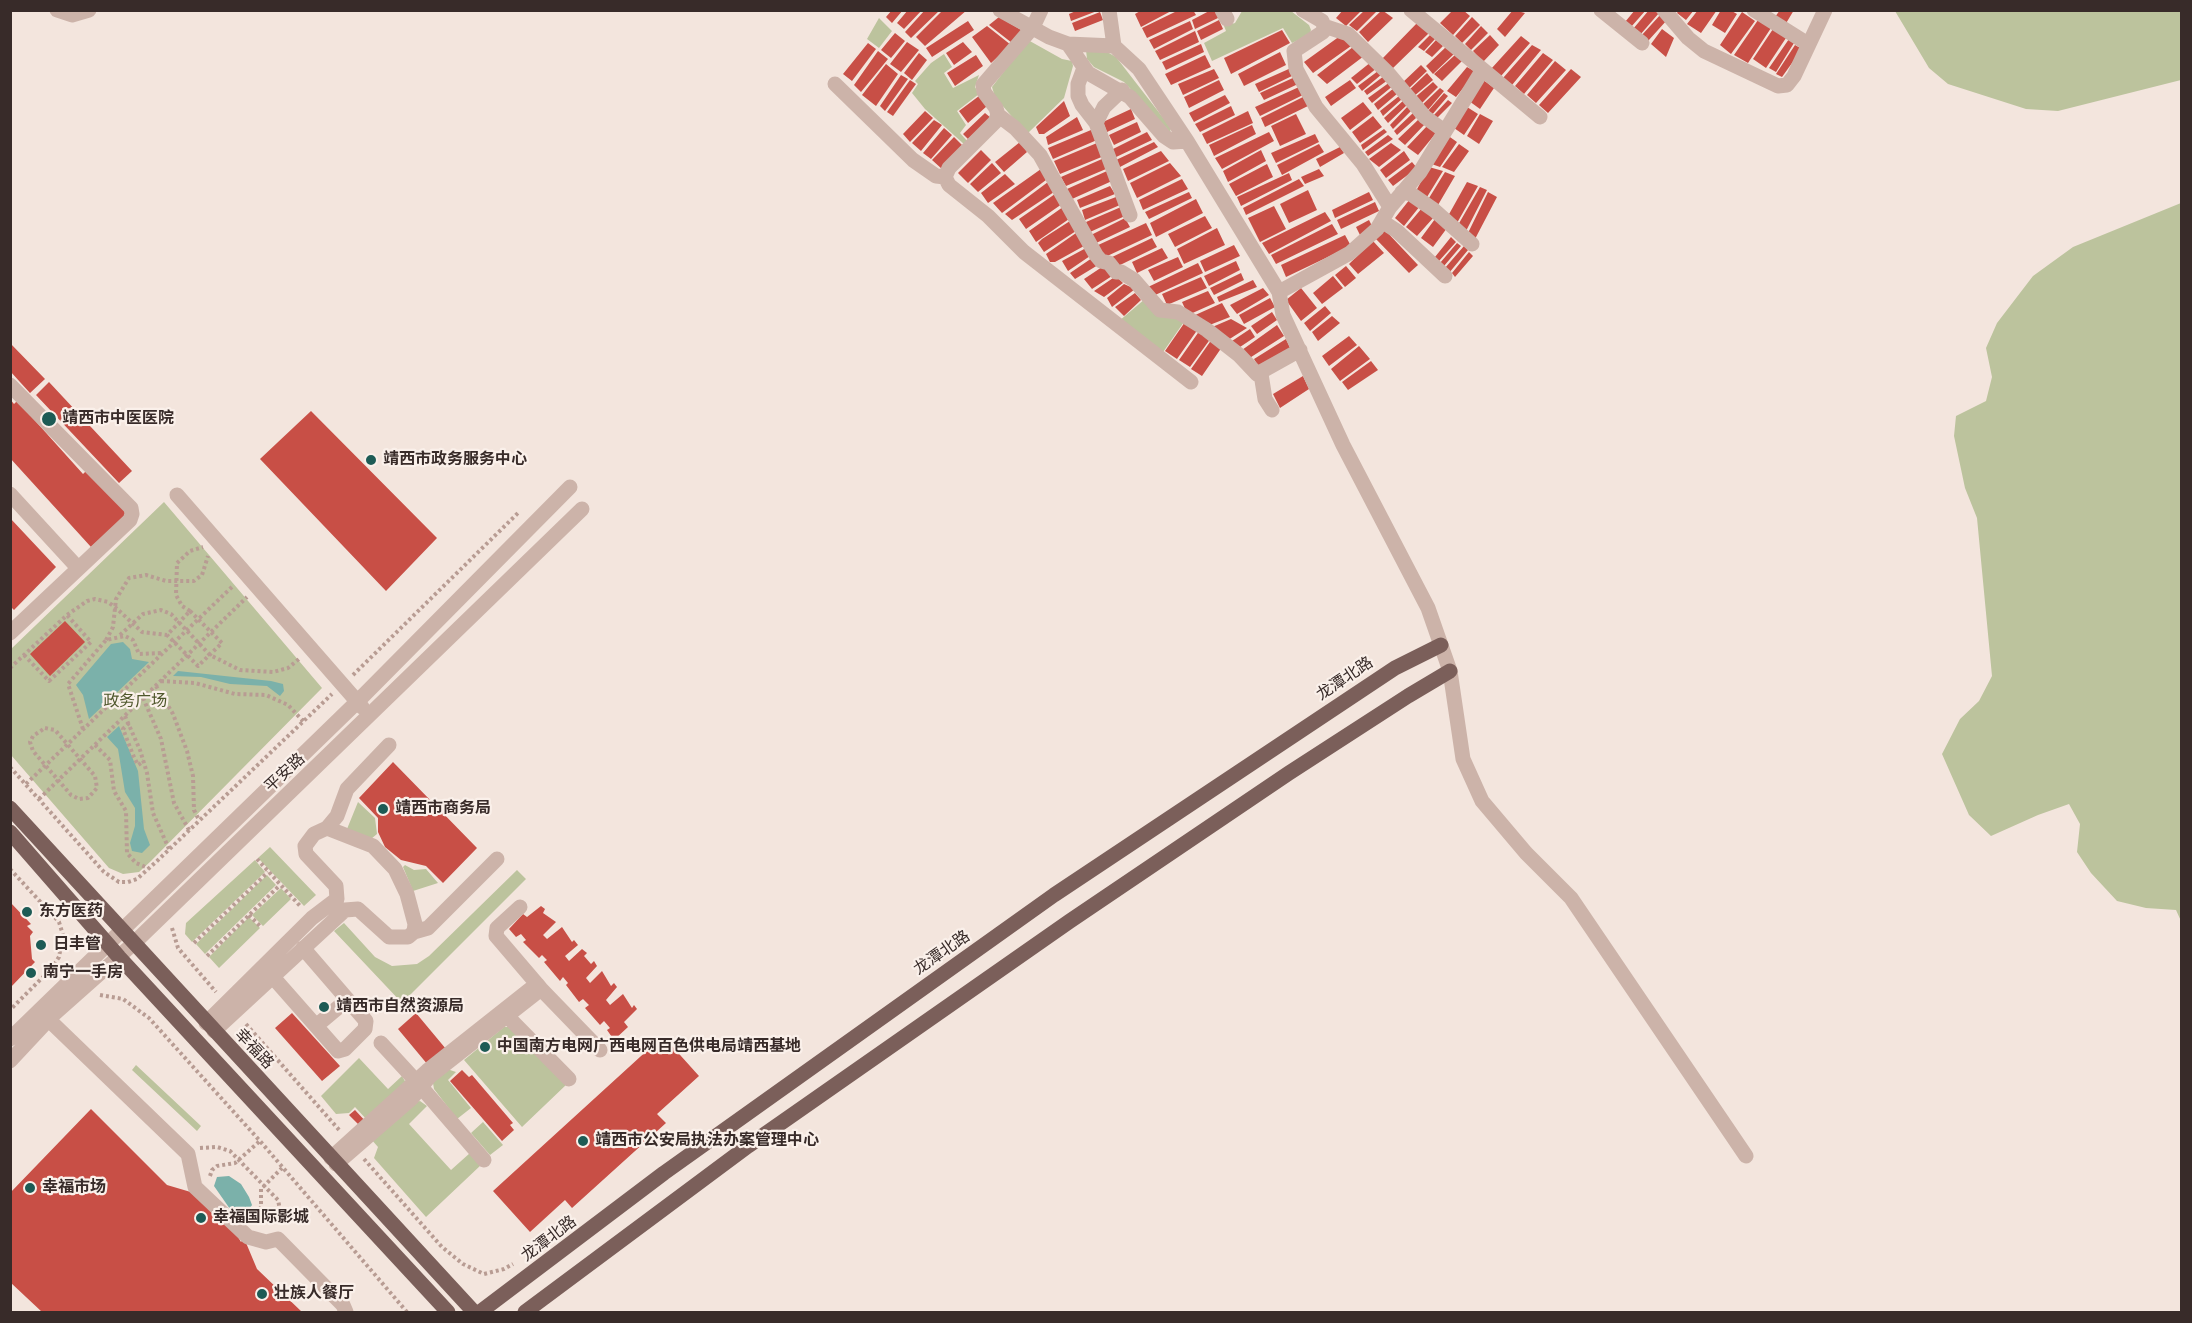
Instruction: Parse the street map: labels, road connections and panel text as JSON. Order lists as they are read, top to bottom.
{
  "streets": {
    "main road": ["龙潭北路", "幸福路"],
    "street": ["平安路"]
  },
  "crossings": [
    ["平安路", "幸福路"]
  ],
  "parks": ["政务广场"],
  "places": [
    "靖西市中医医院",
    "靖西市政务服务中心",
    "靖西市商务局",
    "东方医药",
    "日丰管",
    "南宁一手房",
    "靖西市自然资源局",
    "中国南方电网广西电网百色供电局靖西基地",
    "靖西市公安局执法办案管理中心",
    "幸福市场",
    "幸福国际影城",
    "壮族人餐厅"
  ]
}
